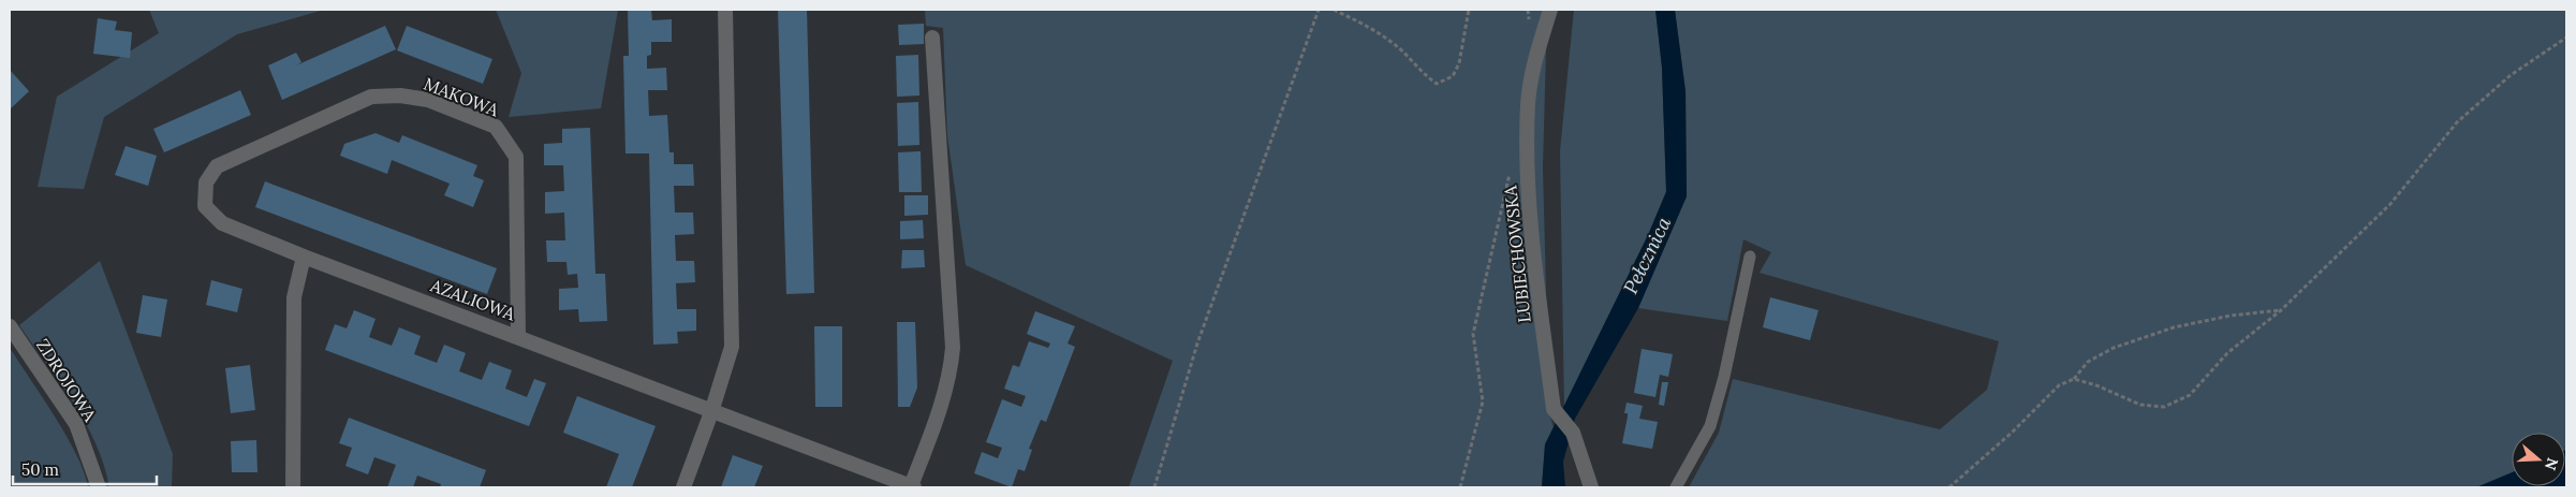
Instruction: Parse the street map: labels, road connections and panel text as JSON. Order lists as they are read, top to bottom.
{
  "streets": {
    "street": [
      "MAKOWA",
      "LUBIECHOWSKA",
      "AZALIOWA",
      "ZDROJOWA"
    ]
  },
  "crossings": [
    ["MAKOWA", "AZALIOWA"]
  ],
  "water": ["Pełcznica"],
  "scale_bar": "50 m",
  "north": "right"
}
